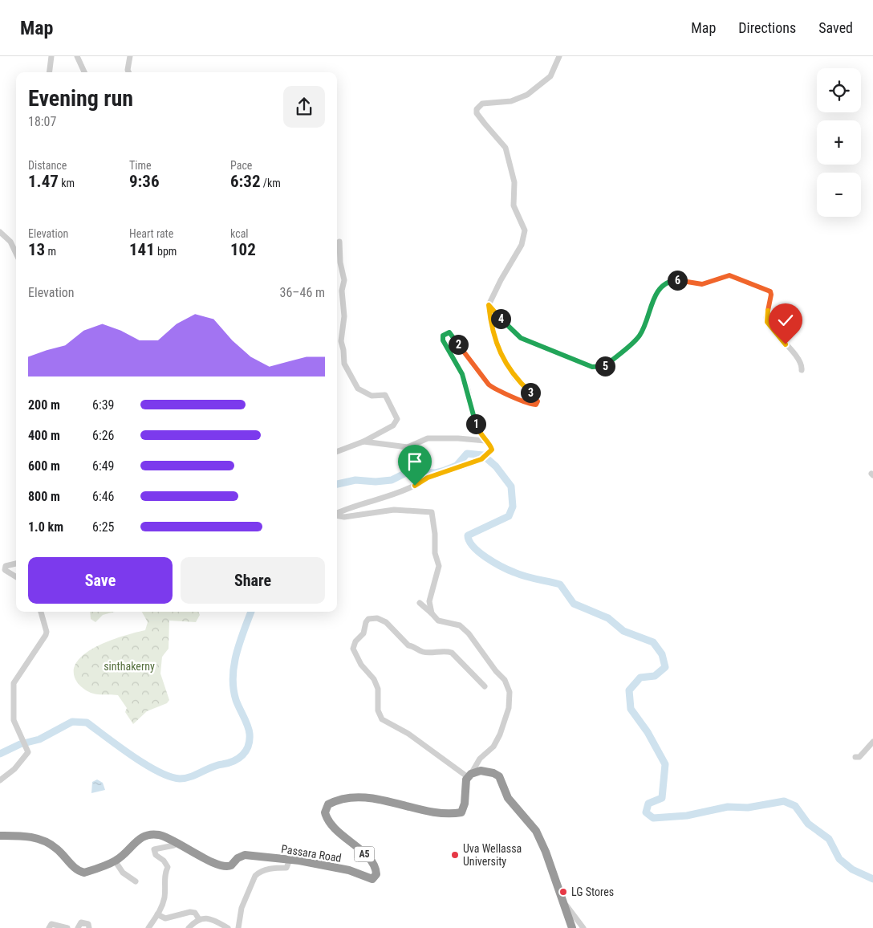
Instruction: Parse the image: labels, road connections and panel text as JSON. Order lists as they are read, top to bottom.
{
  "streets": {
    "highway": ["Passara Road", "A5"]
  },
  "parks": ["sinthakerny"],
  "places": ["Uva Wellassa University", "LG Stores"],
  "page": {
    "header": "Map",
    "nav": ["Map", "Directions", "Saved"],
    "map_buttons": ["+", "−"],
    "heading": ["Evening run", "18:07"],
    "stats": [
      ["Distance", "1.47 km"],
      ["Time", "9:36"],
      ["Pace", "6:32 /km"],
      ["Elevation", "13 m"],
      ["Heart rate", "141 bpm"],
      ["kcal", "102"]
    ],
    "pins": [
      "6",
      "4",
      "2",
      "5",
      "3",
      "1"
    ],
    "chart": ["Elevation", "36–46 m"],
    "list": [
      {
        "name": "200 m",
        "note": "6:39"
      },
      {
        "name": "400 m",
        "note": "6:26"
      },
      {
        "name": "600 m",
        "note": "6:49"
      },
      {
        "name": "800 m",
        "note": "6:46"
      },
      {
        "name": "1.0 km",
        "note": "6:25"
      }
    ],
    "buttons": ["Save", "Share"]
  }
}
